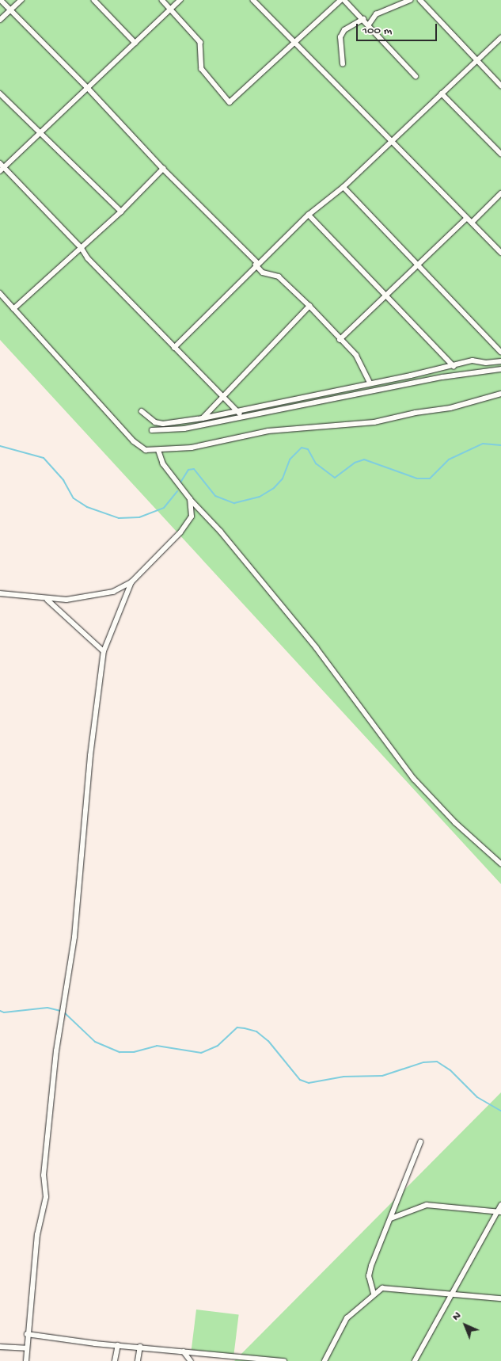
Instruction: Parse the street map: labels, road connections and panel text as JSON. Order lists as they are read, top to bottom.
{
  "scale_bar": "100 m",
  "north": "top left"
}
